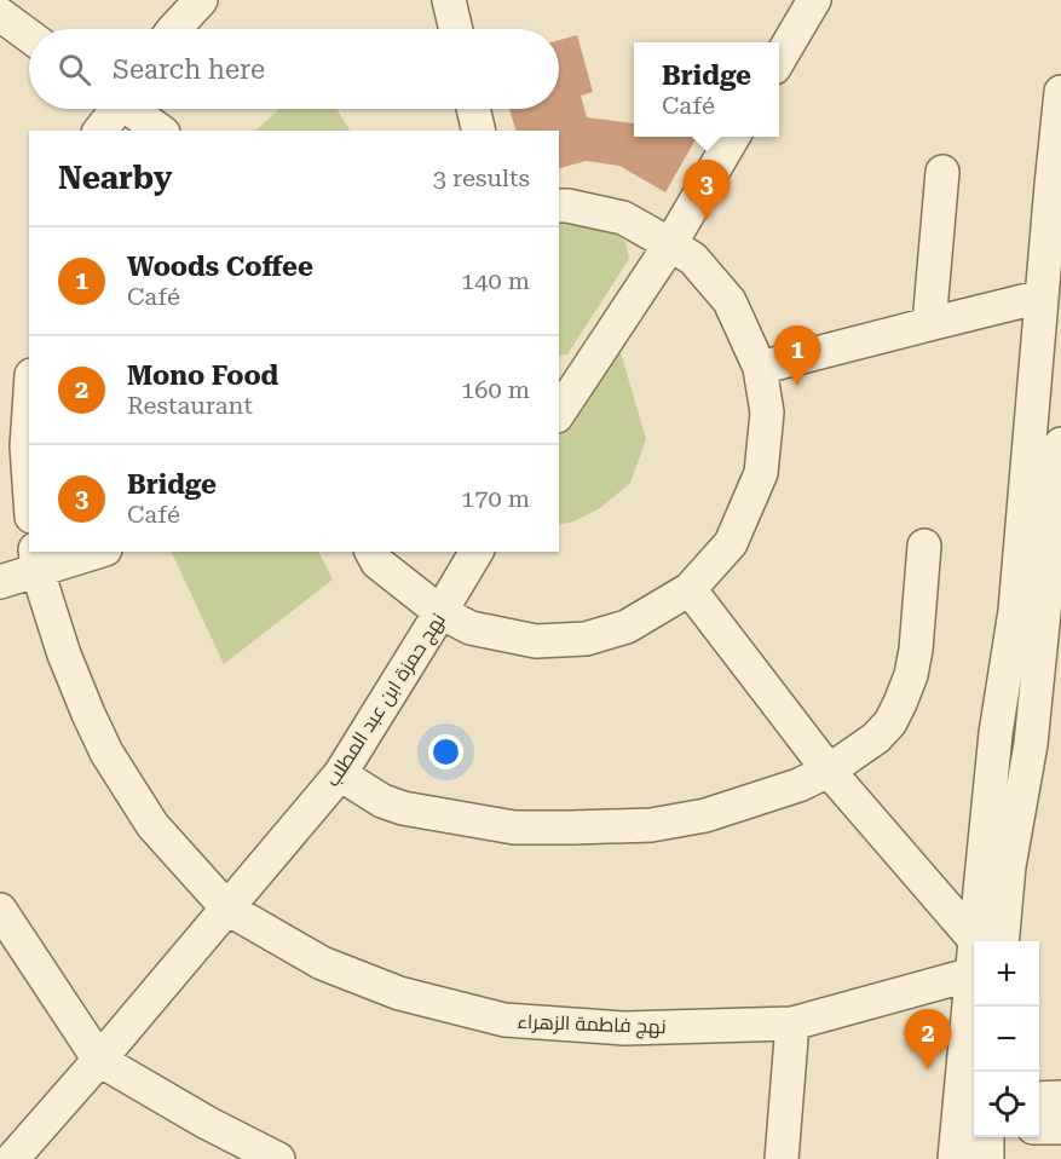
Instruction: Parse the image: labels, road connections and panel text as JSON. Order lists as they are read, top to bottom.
{
  "streets": {
    "street": ["نهج حمزة ابن عبد المطلب", "نهج فاطمة الزهراء"]
  },
  "crossings": [
    ["نهج حمزة ابن عبد المطلب", "نهج فاطمة الزهراء"]
  ],
  "page": {
    "search": "Search here",
    "popup": ["Bridge", "Café"],
    "heading": ["Nearby", "3 results"],
    "pins": ["3", "1", "2"],
    "list": [
      {
        "mark": "1",
        "name": "Woods Coffee",
        "note": "Café",
        "value": "140 m"
      },
      {
        "mark": "2",
        "name": "Mono Food",
        "note": "Restaurant",
        "value": "160 m"
      },
      {
        "mark": "3",
        "name": "Bridge",
        "note": "Café",
        "value": "170 m"
      }
    ],
    "map_buttons": ["+", "−"]
  }
}
